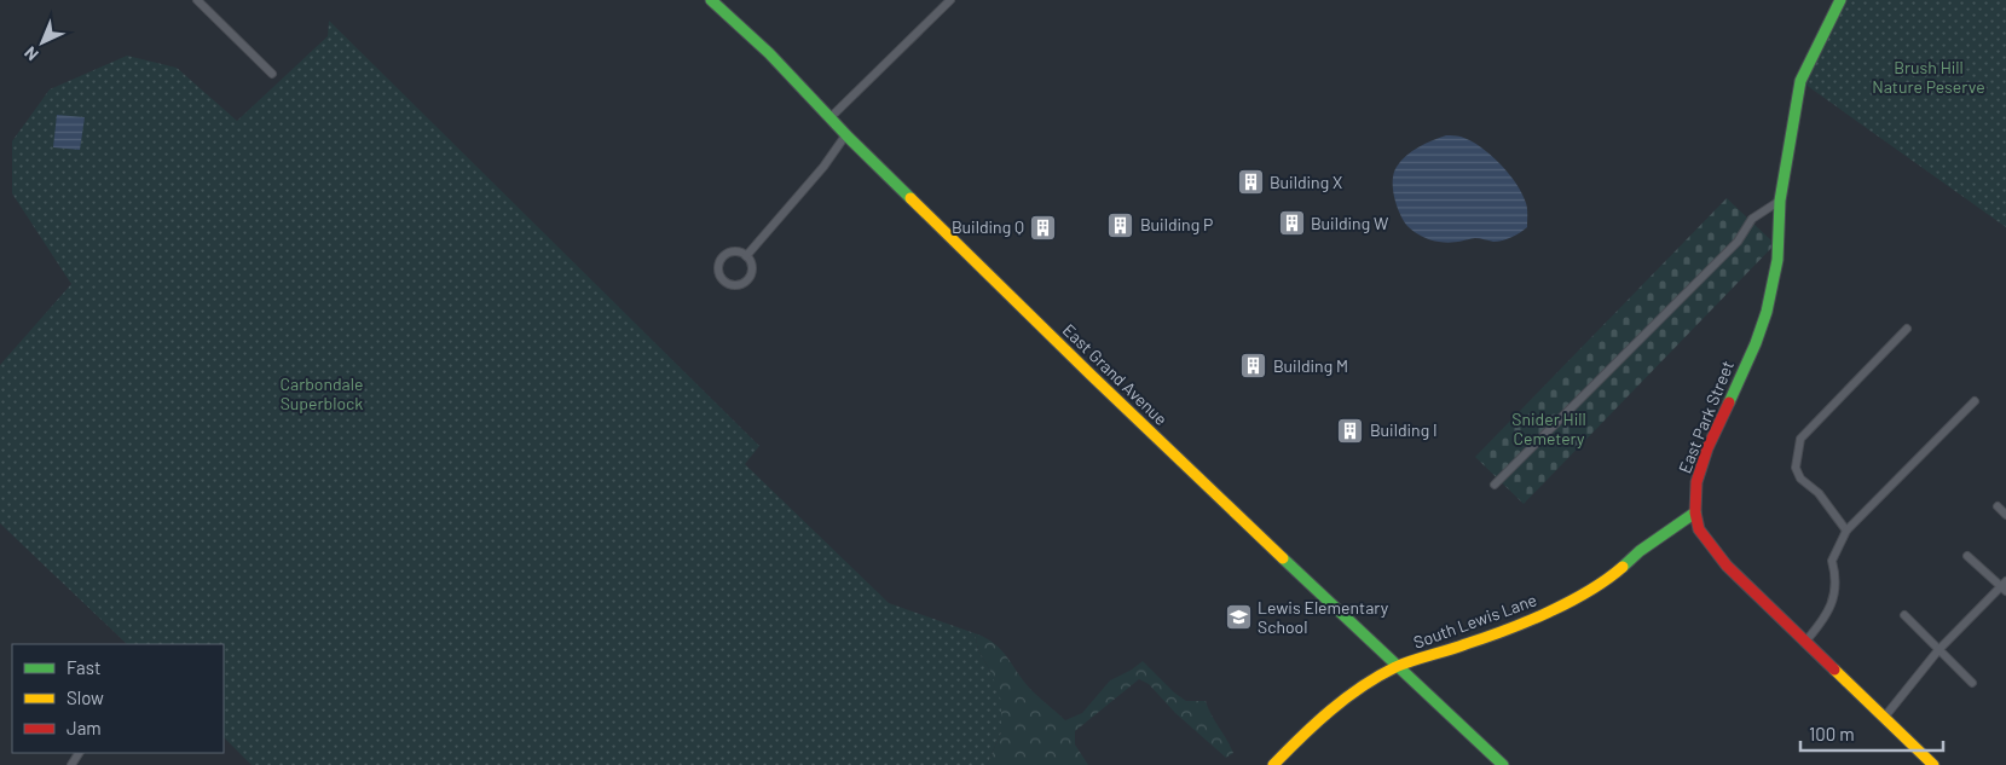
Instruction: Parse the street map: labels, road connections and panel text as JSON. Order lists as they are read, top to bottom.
{
  "streets": {
    "street": ["East Grand Avenue", "East Park Street", "South Lewis Lane"]
  },
  "crossings": [
    ["East Grand Avenue", "South Lewis Lane"],
    ["East Park Street", "South Lewis Lane"]
  ],
  "parks": ["Brush Hill Nature Peserve", "Carbondale Superblock", "Snider Hill Cemetery"],
  "places": {
    "building": [
      "Building X",
      "Building W",
      "Building P",
      "Building Q",
      "Building M",
      "Building I"
    ],
    "school or university": ["Lewis Elementary School"]
  },
  "legend": ["Fast", "Slow", "Jam"],
  "scale_bar": "100 m",
  "north": "bottom left"
}
